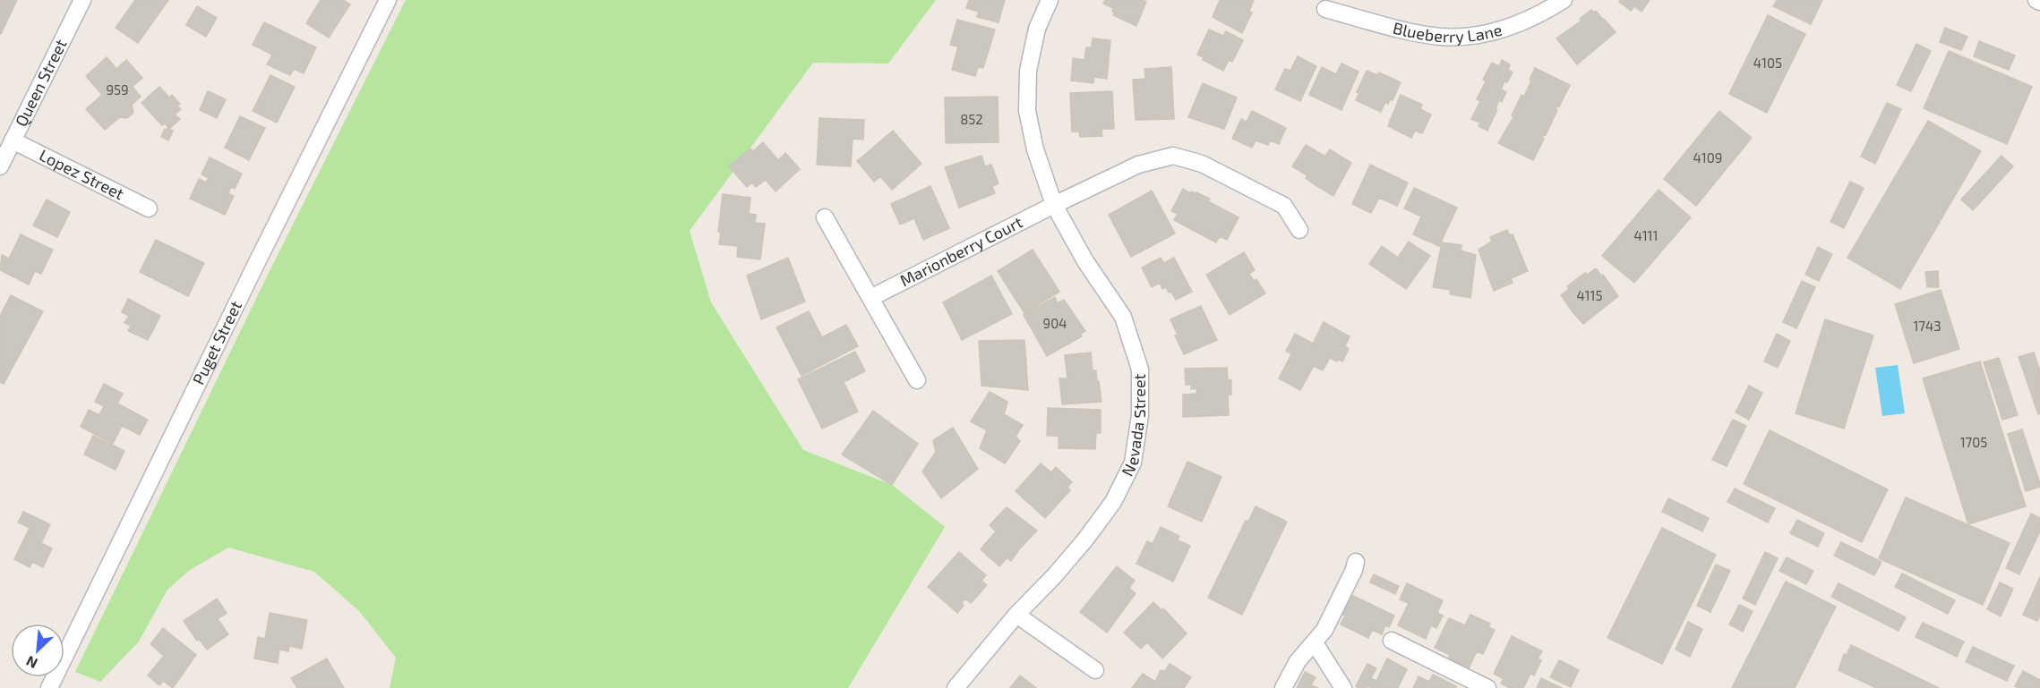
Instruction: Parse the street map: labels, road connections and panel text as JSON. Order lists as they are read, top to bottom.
{
  "streets": {
    "street": [
      "Blueberry Lane",
      "Queen Street",
      "Lopez Street",
      "Marionberry Court",
      "Puget Street",
      "Nevada Street"
    ]
  },
  "crossings": [
    ["Queen Street", "Lopez Street"],
    ["Marionberry Court", "Nevada Street"]
  ],
  "house_numbers": [
    "4105",
    "959",
    "852",
    "4109",
    "4111",
    "4115",
    "904",
    "1743",
    "1705"
  ],
  "north": "bottom left"
}
